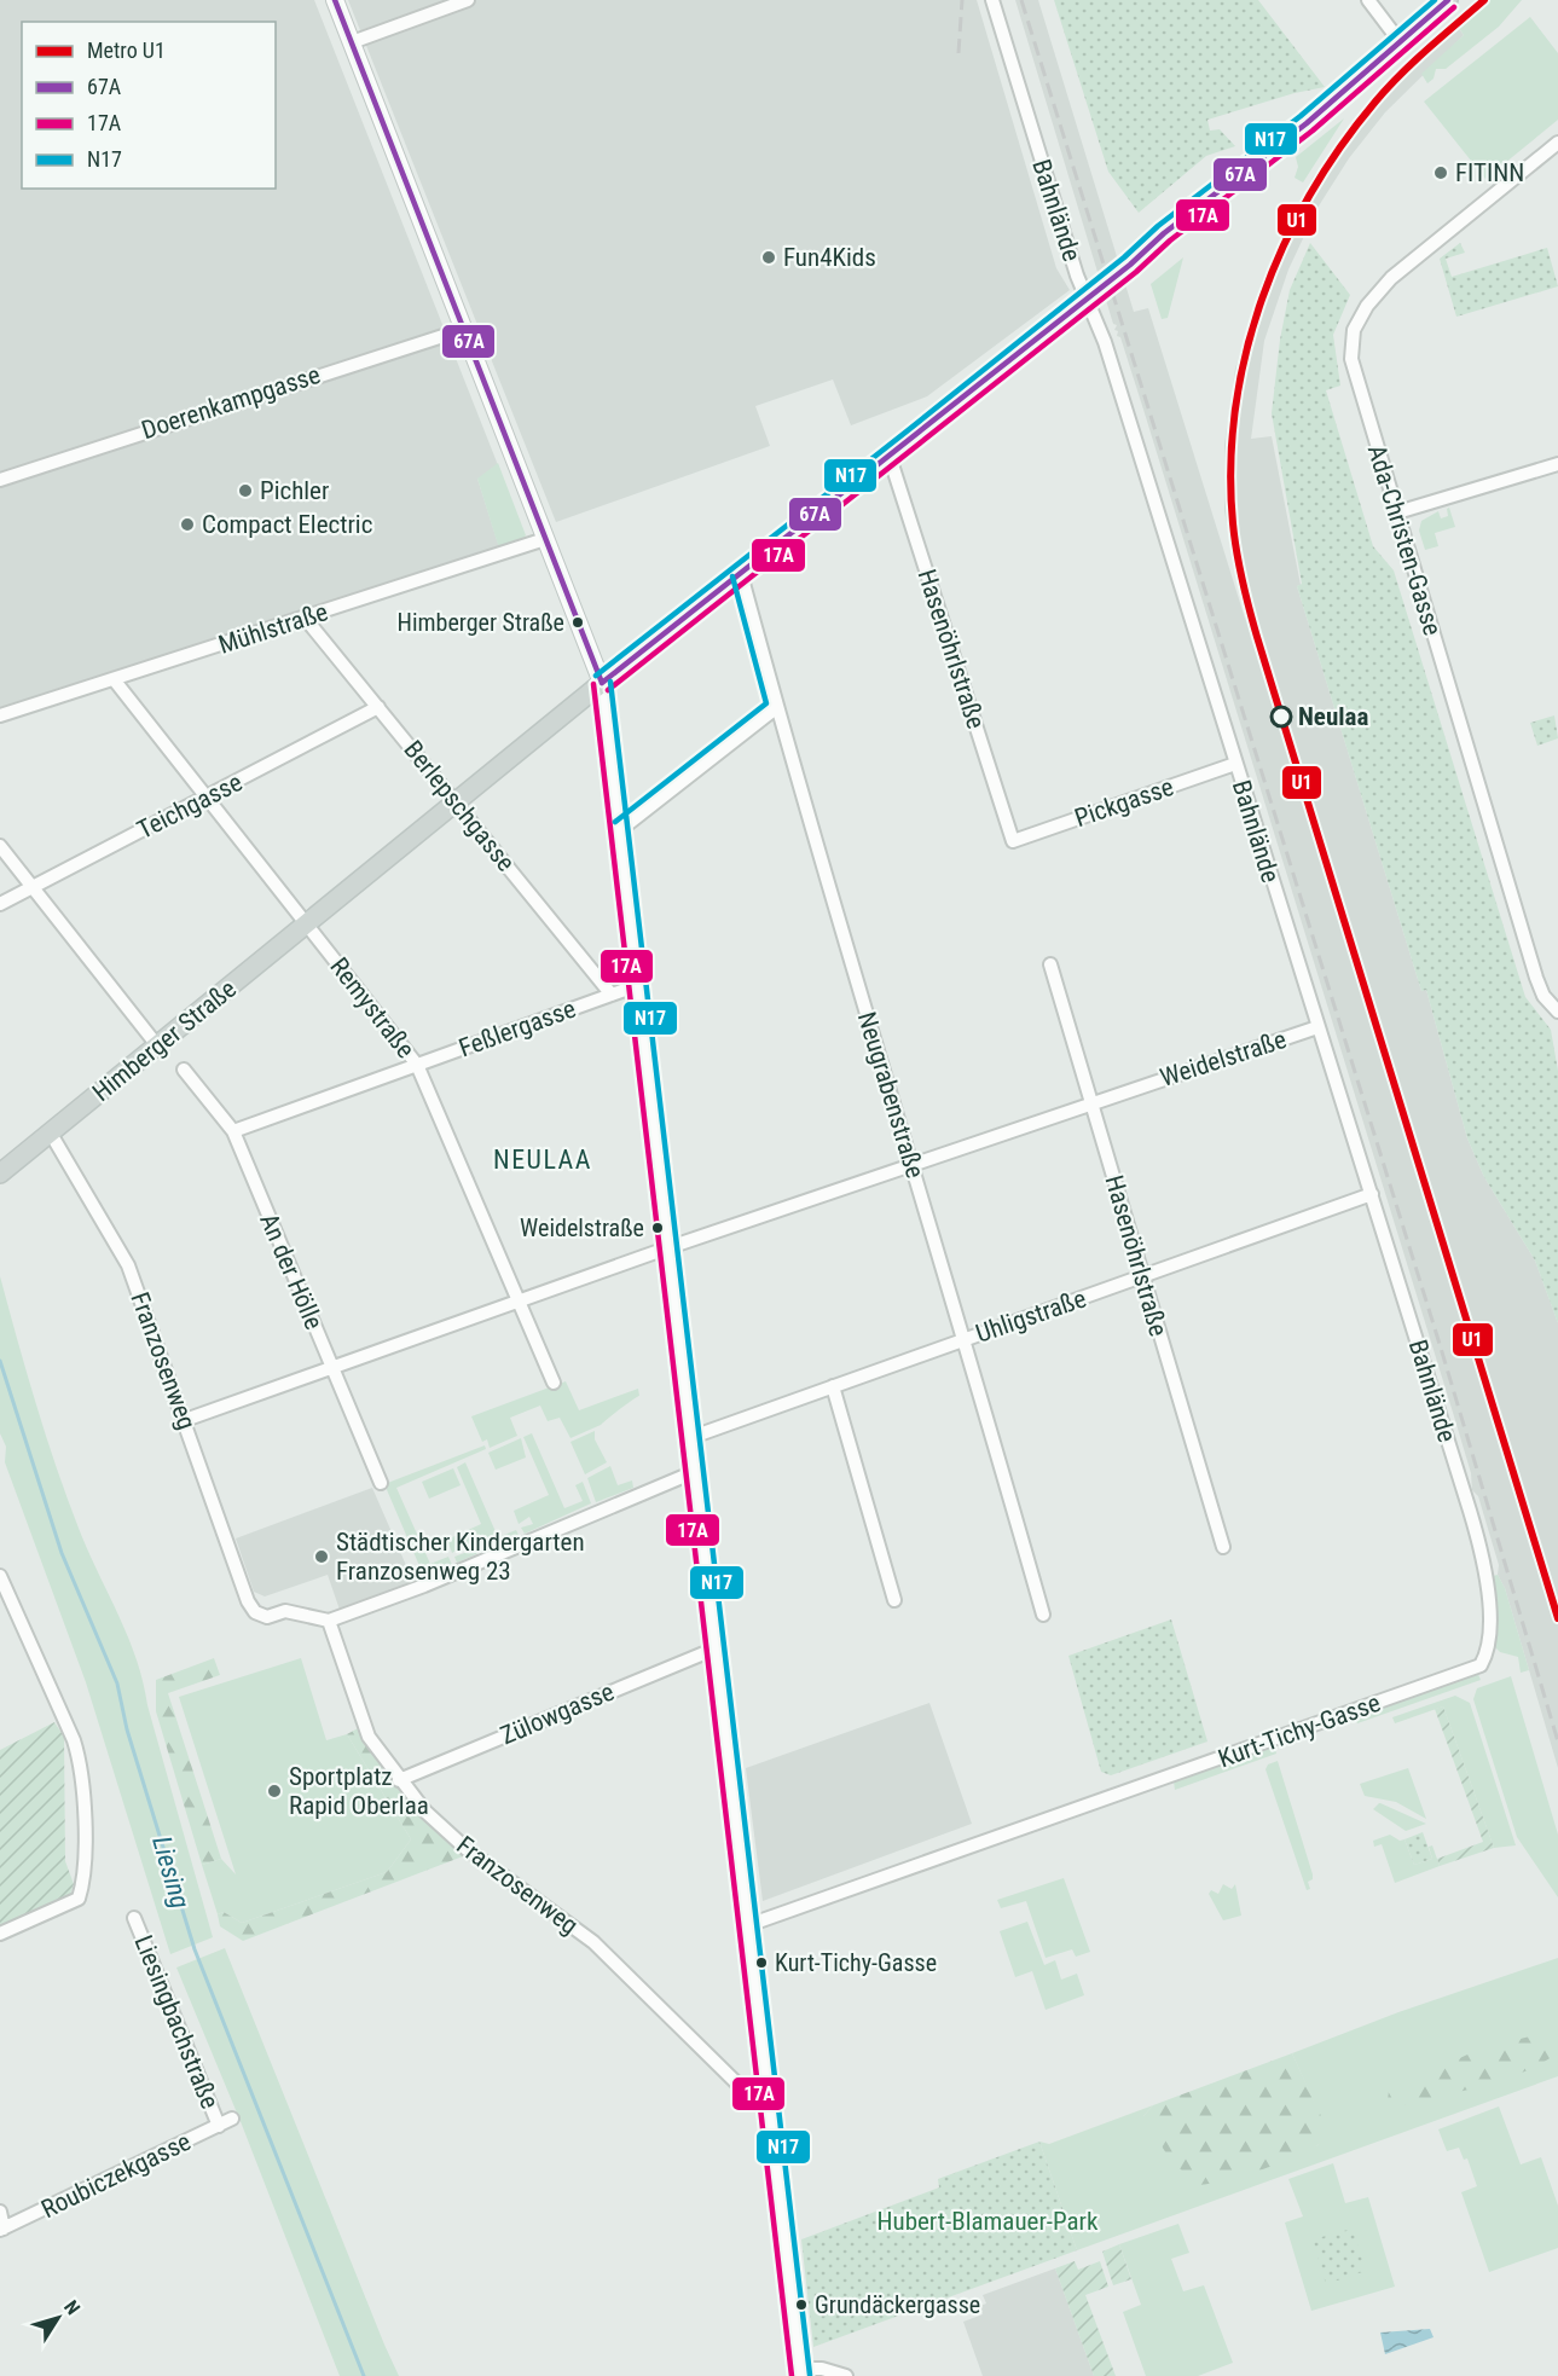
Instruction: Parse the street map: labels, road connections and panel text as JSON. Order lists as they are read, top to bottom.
{
  "streets": {
    "main road": ["Himberger Straße"],
    "street": [
      "Bahnlände",
      "Doerenkampgasse",
      "Ada-Christen-Gasse",
      "Mühlstraße",
      "Hasenöhrlstraße",
      "Pickgasse",
      "Teichgasse",
      "Berlepschgasse",
      "Remystraße",
      "Feßlergasse",
      "Weidelstraße",
      "Neugrabenstraße",
      "An der Hölle",
      "Uhligstraße",
      "Franzosenweg",
      "Zülowgasse",
      "Kurt-Tichy-Gasse",
      "Liesingbachstraße",
      "Roubiczekgasse"
    ]
  },
  "crossings": [
    ["Bahnlände", "Pickgasse"],
    ["Bahnlände", "Himberger Straße"],
    ["Bahnlände", "Weidelstraße"],
    ["Bahnlände", "Uhligstraße"],
    ["Bahnlände", "Kurt-Tichy-Gasse"],
    ["Mühlstraße", "Berlepschgasse"],
    ["Mühlstraße", "Remystraße"],
    ["Hasenöhrlstraße", "Pickgasse"],
    ["Hasenöhrlstraße", "Himberger Straße"],
    ["Hasenöhrlstraße", "Weidelstraße"],
    ["Hasenöhrlstraße", "Uhligstraße"],
    ["Teichgasse", "Berlepschgasse"],
    ["Teichgasse", "Remystraße"],
    ["Berlepschgasse", "Feßlergasse"],
    ["Berlepschgasse", "Himberger Straße"],
    ["Remystraße", "Feßlergasse"],
    ["Remystraße", "Himberger Straße"],
    ["Remystraße", "Weidelstraße"],
    ["Feßlergasse", "An der Hölle"],
    ["Himberger Straße", "Neugrabenstraße"],
    ["Himberger Straße", "Franzosenweg"],
    ["Weidelstraße", "Neugrabenstraße"],
    ["Weidelstraße", "An der Hölle"],
    ["Weidelstraße", "Franzosenweg"],
    ["Neugrabenstraße", "Uhligstraße"],
    ["Franzosenweg", "Zülowgasse"],
    ["Liesingbachstraße", "Roubiczekgasse"]
  ],
  "districts": ["NEULAA"],
  "water": ["Liesing"],
  "parks": ["Hubert-Blamauer-Park"],
  "places": [
    "FITINN",
    "Fun4Kids",
    "Pichler",
    "Compact Electric",
    "Himberger Straße",
    "Neulaa",
    "Weidelstraße",
    "Städtischer Kindergarten Franzosenweg 23",
    "Sportplatz Rapid Oberlaa",
    "Kurt-Tichy-Gasse",
    "Grundäckergasse"
  ],
  "lines": [
    "metro line U1",
    "transit line 67A",
    "transit line N17",
    "transit line 17A"
  ],
  "legend": [
    "Metro U1",
    "67A",
    "17A",
    "N17"
  ],
  "north": "top right"
}
